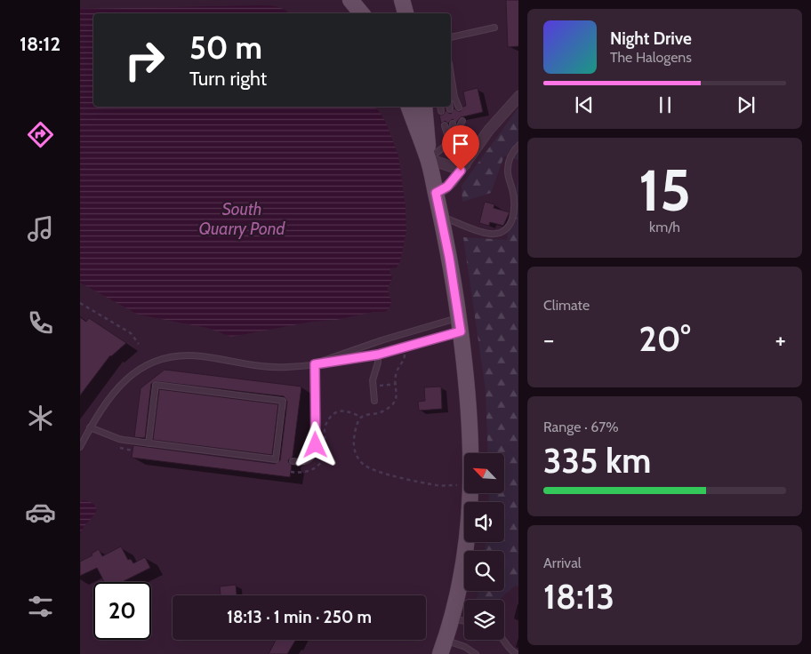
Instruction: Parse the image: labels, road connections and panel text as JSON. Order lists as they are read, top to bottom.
{
  "water": ["South Quarry Pond"],
  "north": "top left",
  "page": {
    "tabs": "18:12",
    "turn": ["50 m", "Turn right"],
    "song": ["Night Drive", "The Halogens"],
    "tile": [
      ["15", "km/h"],
      "Climate",
      ["Range · 67%", "335 km"],
      ["Arrival", "18:13"]
    ],
    "heat": ["−", "20°", "+"],
    "limit": "20",
    "trip": "18:13 · 1 min · 250 m"
  }
}
